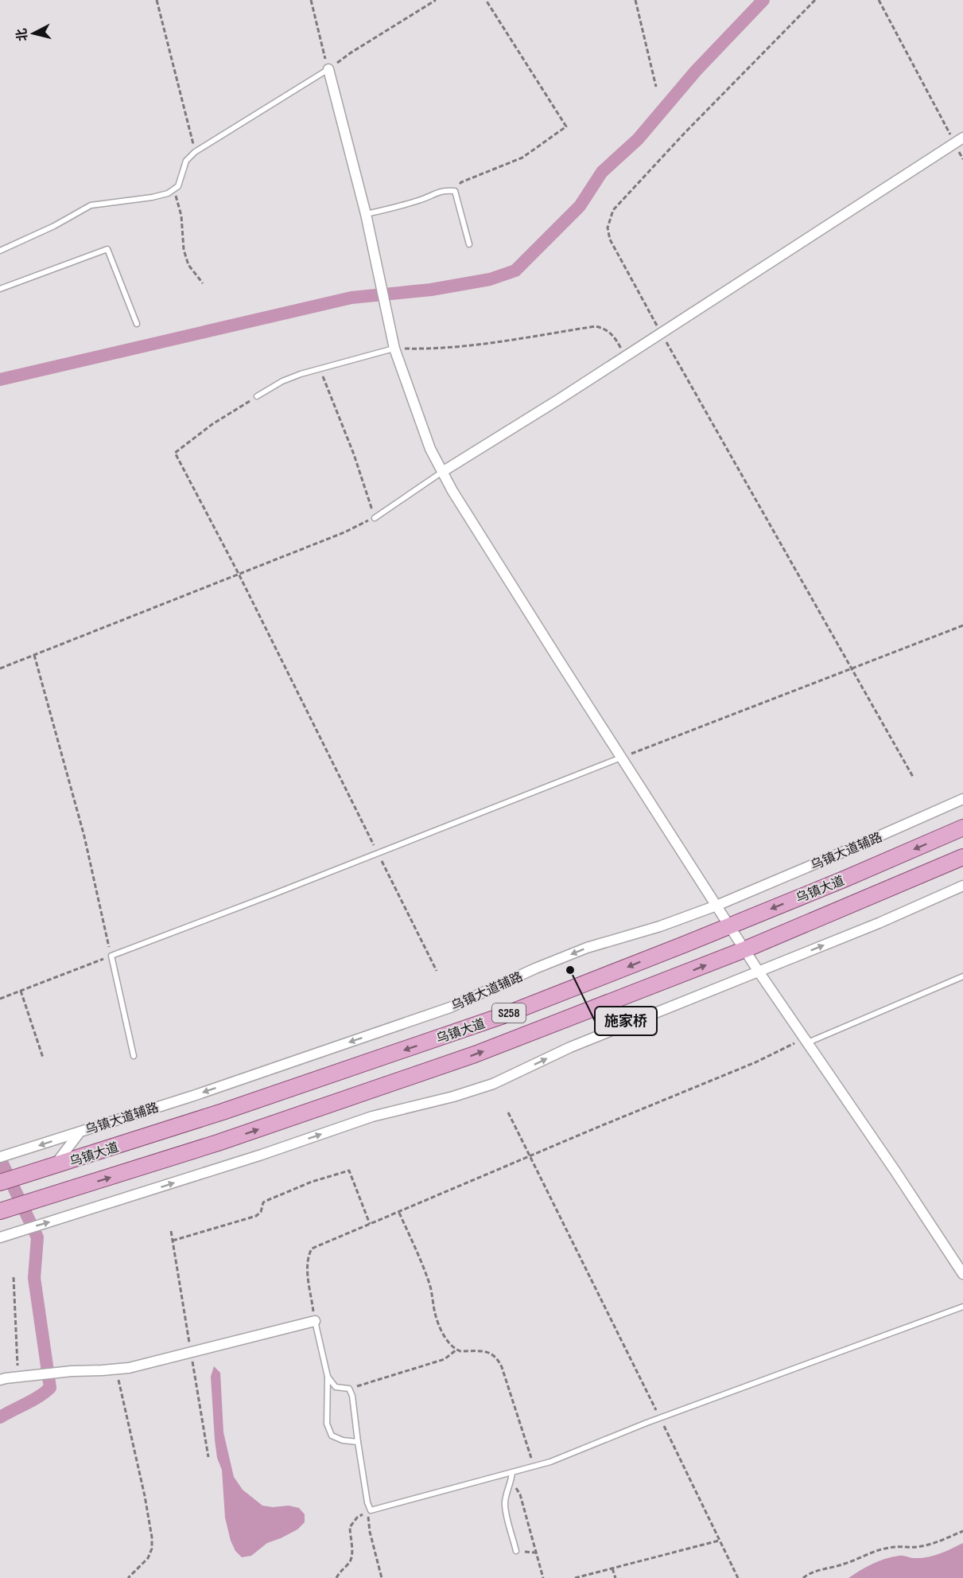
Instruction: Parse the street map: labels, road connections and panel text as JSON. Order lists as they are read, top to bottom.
{
  "streets": {
    "main road": ["乌镇大道", "S258"],
    "street": ["乌镇大道辅路"]
  },
  "places": ["施家桥"],
  "north": "left"
}
